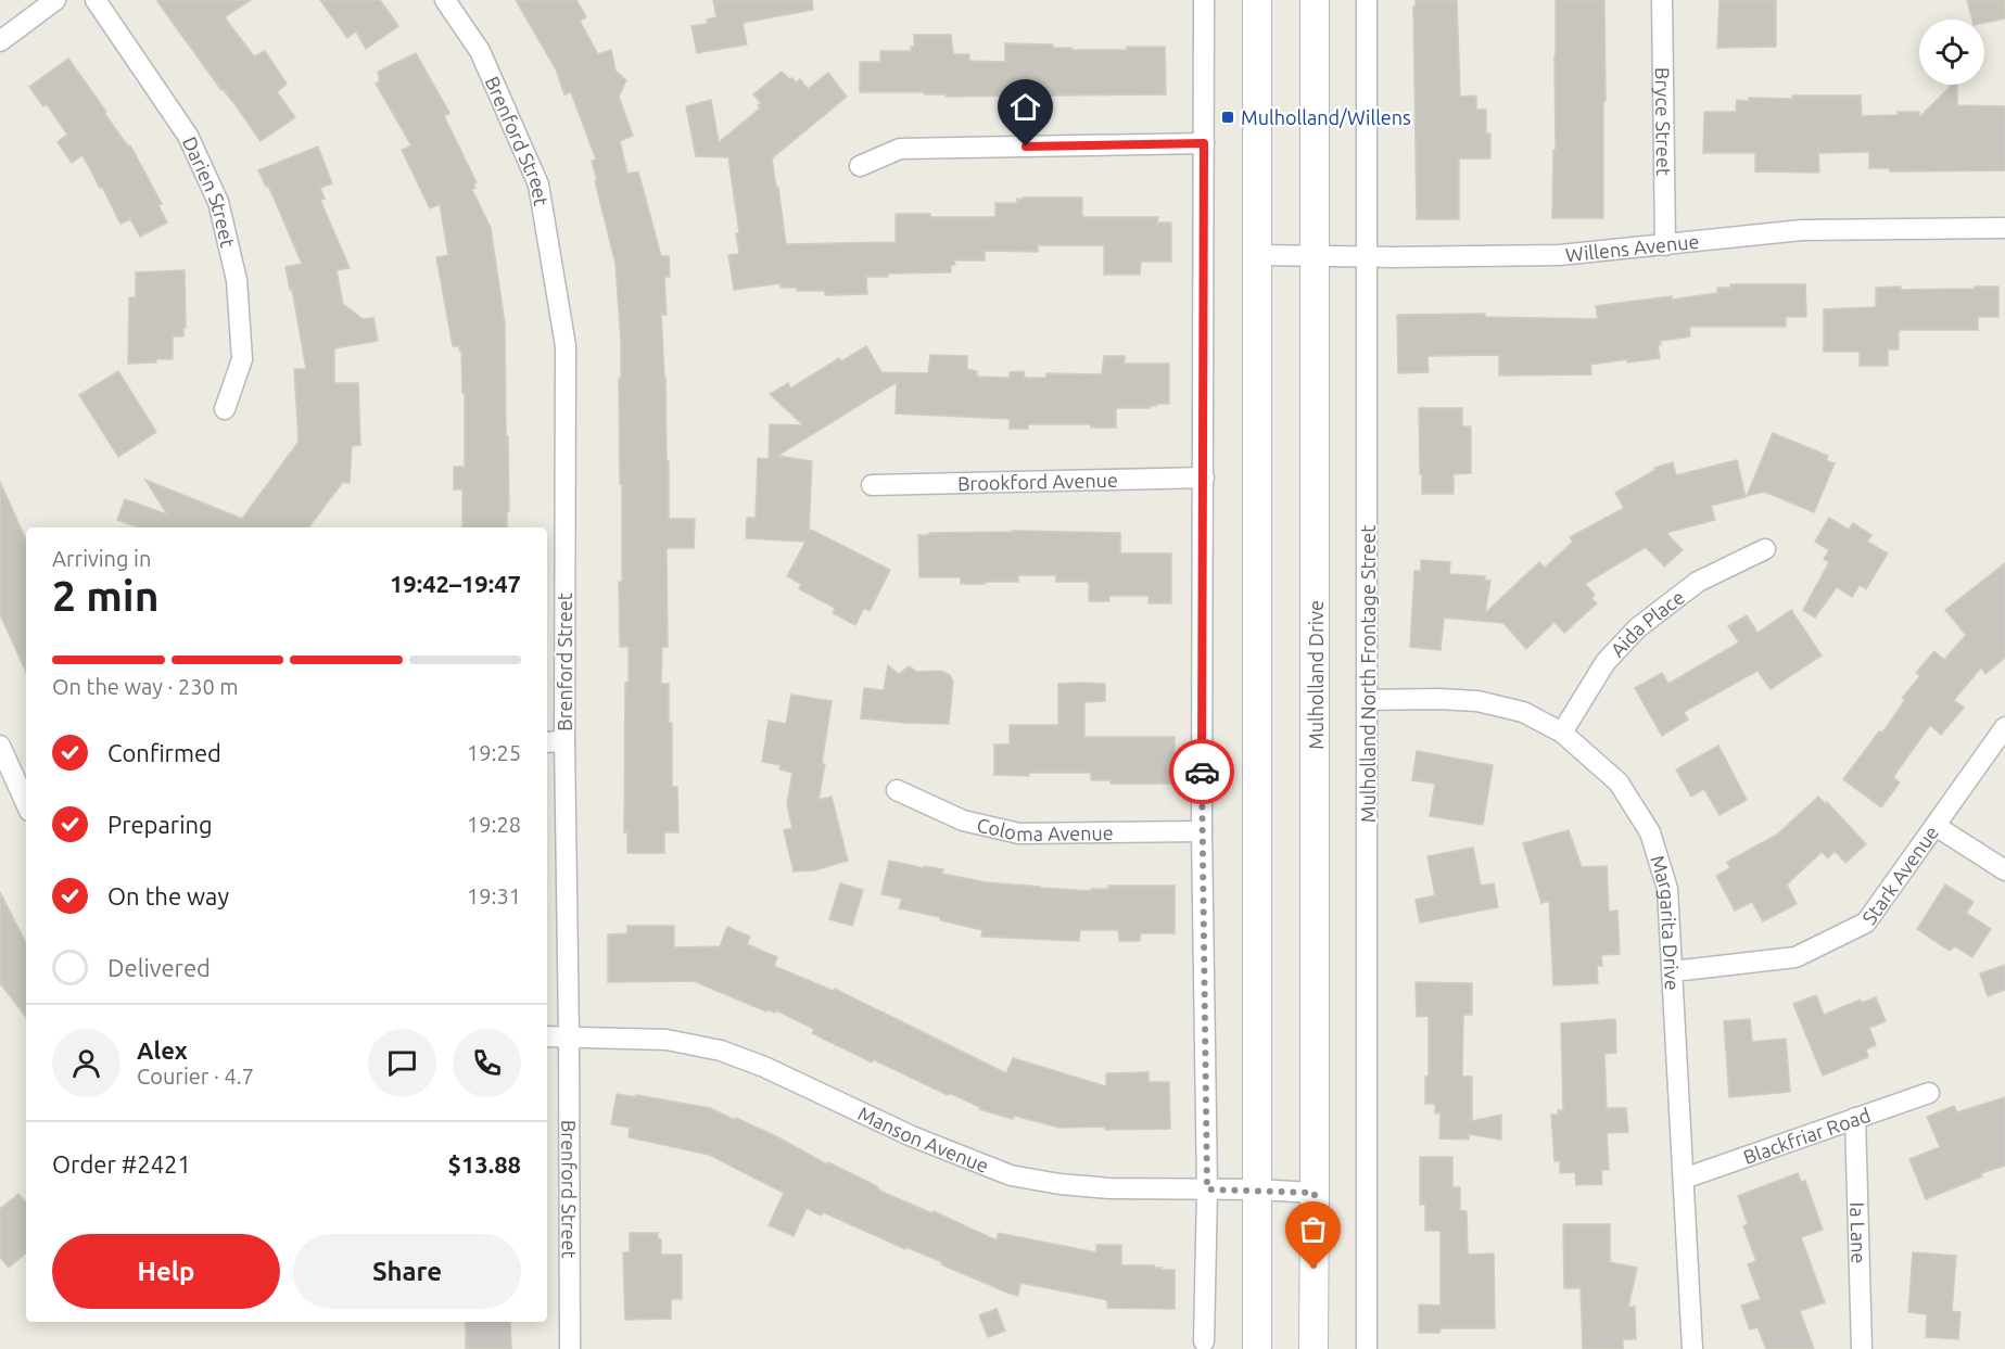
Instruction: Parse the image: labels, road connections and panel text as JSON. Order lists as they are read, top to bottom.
{
  "streets": {
    "main road": ["Mulholland Drive"],
    "street": [
      "Bryce Street",
      "Brenford Street",
      "Darien Street",
      "Willens Avenue",
      "Brookford Avenue",
      "Aida Place",
      "Mulholland North Frontage Street",
      "Coloma Avenue",
      "Stark Avenue",
      "Margarita Drive",
      "Blackfriar Road",
      "Manson Avenue",
      "Ia Lane"
    ]
  },
  "crossings": [
    ["Bryce Street", "Willens Avenue"],
    ["Brenford Street", "Manson Avenue"],
    ["Willens Avenue", "Mulholland North Frontage Street"],
    ["Willens Avenue", "Mulholland Drive"],
    ["Aida Place", "Margarita Drive"],
    ["Mulholland North Frontage Street", "Margarita Drive"],
    ["Mulholland Drive", "Manson Avenue"],
    ["Stark Avenue", "Margarita Drive"],
    ["Margarita Drive", "Blackfriar Road"],
    ["Blackfriar Road", "Ia Lane"]
  ],
  "places": {
    "transit": ["Mulholland/Willens"]
  },
  "page": {
    "heading": ["2 min", "Arriving in", "19:42–19:47"],
    "panel": [
      "Alex",
      "Courier · 4.7",
      "Order #2421",
      "$13.88"
    ],
    "bar": "On the way · 230 m",
    "list": [
      ["Confirmed", "19:25"],
      ["Preparing", "19:28"],
      ["On the way", "19:31"],
      "Delivered"
    ],
    "buttons": ["Help", "Share"]
  }
}
